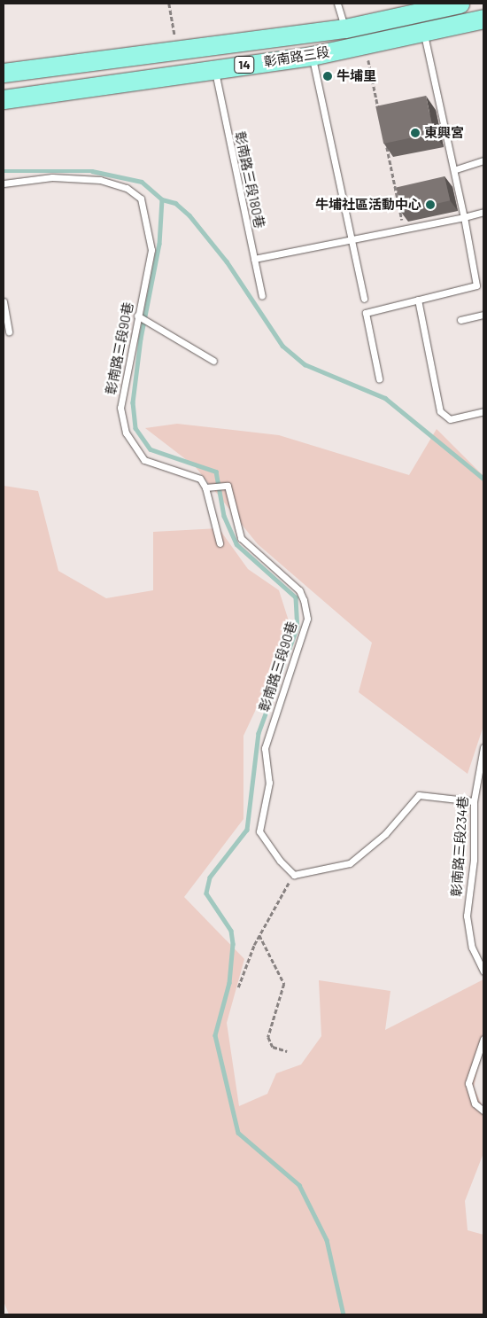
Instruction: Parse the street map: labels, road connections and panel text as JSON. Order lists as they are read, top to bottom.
{
  "streets": {
    "main road": ["彰南路三段", "14"],
    "lane": ["彰南路三段180巷", "彰南路三段90巷", "彰南路三段234巷"]
  },
  "crossings": [
    ["彰南路三段", "彰南路三段180巷"]
  ],
  "places": ["牛埔里", "東興宮", "牛埔社區活動中心"]
}
